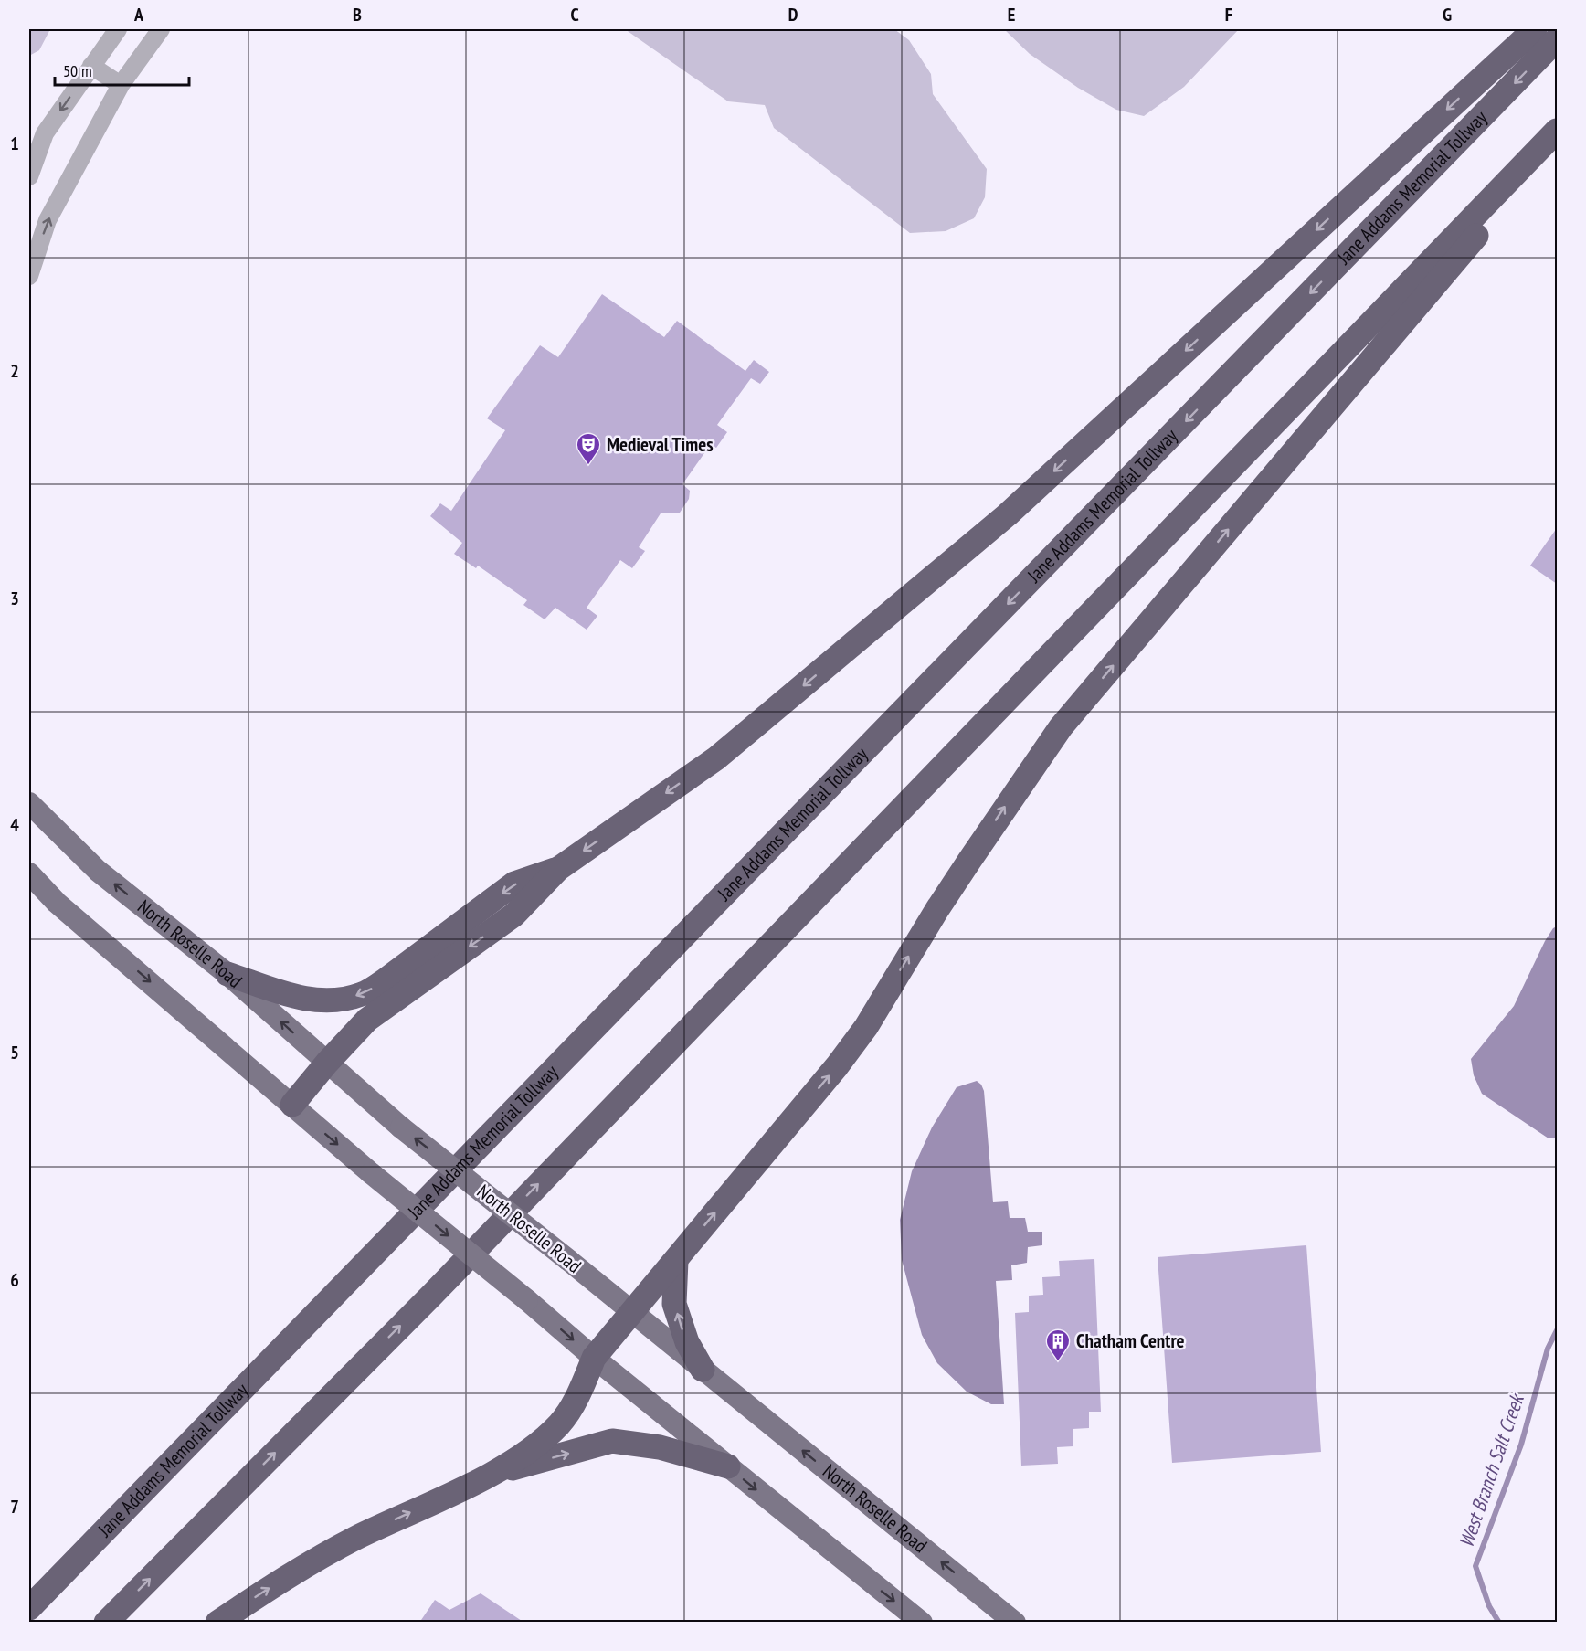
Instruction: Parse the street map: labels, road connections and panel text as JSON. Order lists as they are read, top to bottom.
{
  "streets": {
    "highway": ["Jane Addams Memorial Tollway"],
    "main road": ["North Roselle Road"]
  },
  "water": ["West Branch Salt Creek"],
  "places": {
    "theatre": ["Medieval Times"],
    "building": ["Chatham Centre"]
  },
  "scale_bar": "50 m",
  "grid": {
    "columns": [
      "A",
      "B",
      "C",
      "D",
      "E",
      "F",
      "G"
    ],
    "rows": [
      "1",
      "2",
      "3",
      "4",
      "5",
      "6",
      "7"
    ]
  }
}
